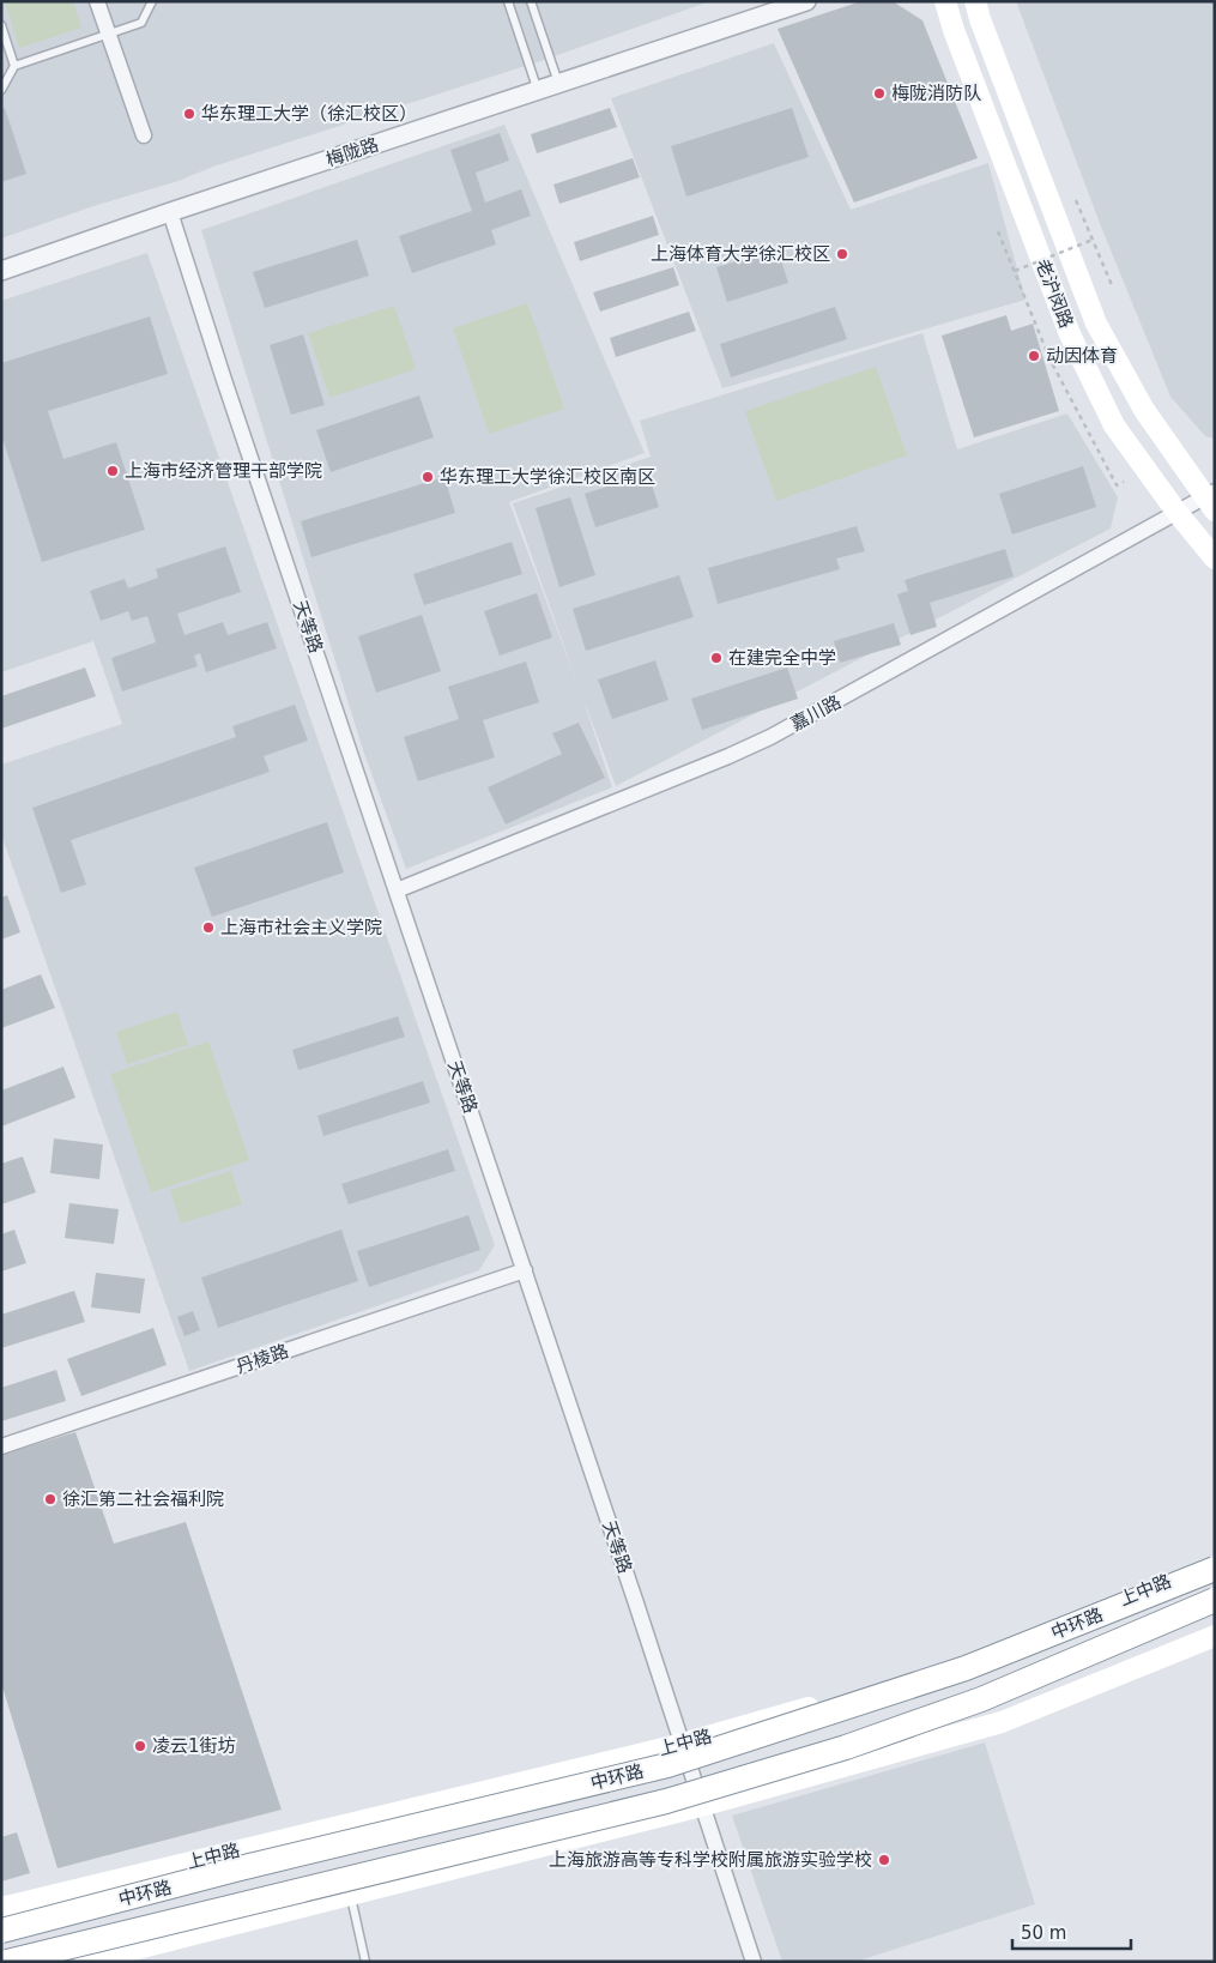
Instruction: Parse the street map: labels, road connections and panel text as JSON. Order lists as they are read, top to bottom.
{
  "streets": {
    "highway": ["中环路"],
    "main road": ["老沪闵路", "上中路"],
    "street": [
      "梅陇路",
      "天等路",
      "嘉川路",
      "丹棱路"
    ]
  },
  "crossings": [
    ["梅陇路", "天等路"],
    ["老沪闵路", "嘉川路"],
    ["天等路", "嘉川路"],
    ["天等路", "丹棱路"],
    ["天等路", "上中路"]
  ],
  "places": [
    "梅陇消防队",
    "华东理工大学（徐汇校区）",
    "上海体育大学徐汇校区",
    "动因体育",
    "上海市经济管理干部学院",
    "华东理工大学徐汇校区南区",
    "在建完全中学",
    "上海市社会主义学院",
    "徐汇第二社会福利院",
    "凌云1街坊",
    "上海旅游高等专科学校附属旅游实验学校"
  ],
  "scale_bar": "50 m"
}
